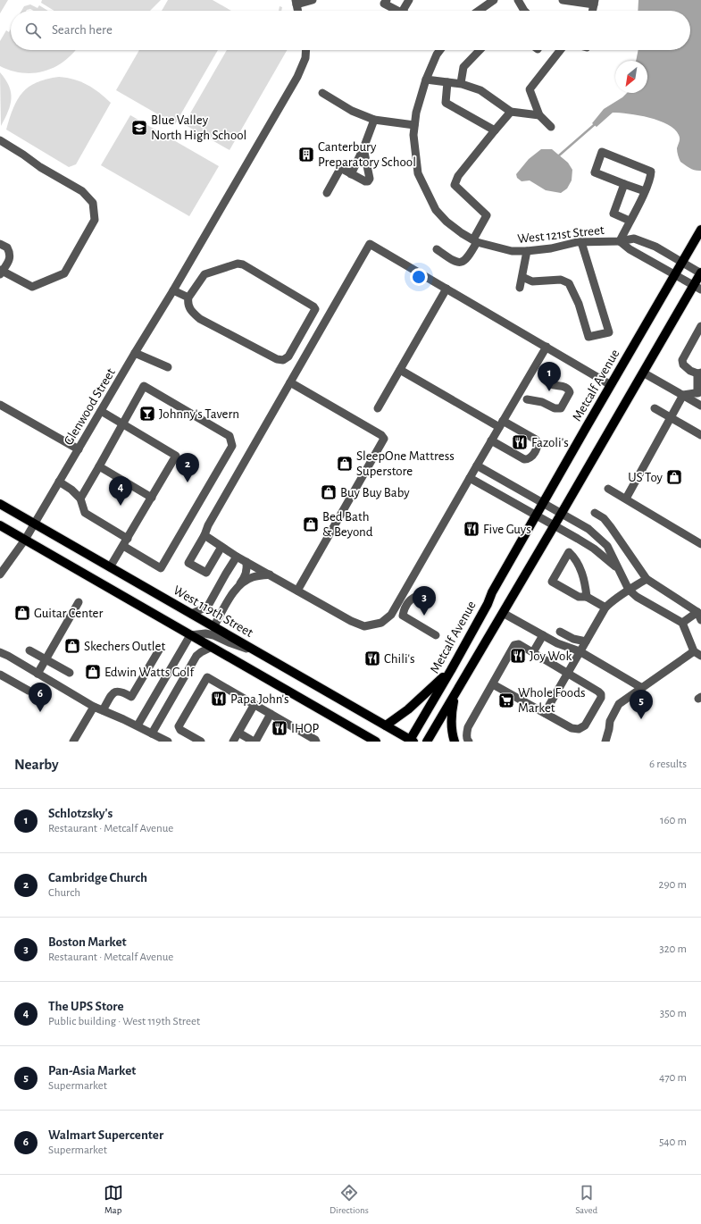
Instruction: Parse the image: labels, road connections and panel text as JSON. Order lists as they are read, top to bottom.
{
  "streets": {
    "main road": ["Metcalf Avenue", "West 119th Street"],
    "street": ["West 121st Street", "Glenwood Street"]
  },
  "crossings": [
    ["West 121st Street", "Metcalf Avenue"],
    ["Metcalf Avenue", "West 119th Street"],
    ["Glenwood Street", "West 119th Street"]
  ],
  "places": {
    "school or university": ["Blue Valley North High School"],
    "building": ["Canterbury Preparatory School"],
    "bar": ["Johnny's Tavern"],
    "restaurant": [
      "Fazoli's",
      "Five Guys",
      "Joy Wok",
      "Chili's",
      "Papa John's",
      "IHOP"
    ],
    "shop": [
      "SleepOne Mattress Superstore",
      "US Toy",
      "Buy Buy Baby",
      "Bed Bath & Beyond",
      "Guitar Center",
      "Skechers Outlet",
      "Edwin Watts Golf"
    ],
    "supermarket": ["Whole Foods Market"]
  },
  "north": "bottom left",
  "page": {
    "search": "Search here",
    "pins": [
      "1",
      "2",
      "4",
      "3",
      "6",
      "5"
    ],
    "heading": ["Nearby", "6 results"],
    "list": [
      {
        "mark": "1",
        "name": "Schlotzsky's",
        "note": "Restaurant · Metcalf Avenue",
        "value": "160 m"
      },
      {
        "mark": "2",
        "name": "Cambridge Church",
        "note": "Church",
        "value": "290 m"
      },
      {
        "mark": "3",
        "name": "Boston Market",
        "note": "Restaurant · Metcalf Avenue",
        "value": "320 m"
      },
      {
        "mark": "4",
        "name": "The UPS Store",
        "note": "Public building · West 119th Street",
        "value": "350 m"
      },
      {
        "mark": "5",
        "name": "Pan-Asia Market",
        "note": "Supermarket",
        "value": "470 m"
      },
      {
        "mark": "6",
        "name": "Walmart Supercenter",
        "note": "Supermarket",
        "value": "540 m"
      }
    ],
    "nav": ["Map", "Directions", "Saved"]
  }
}
